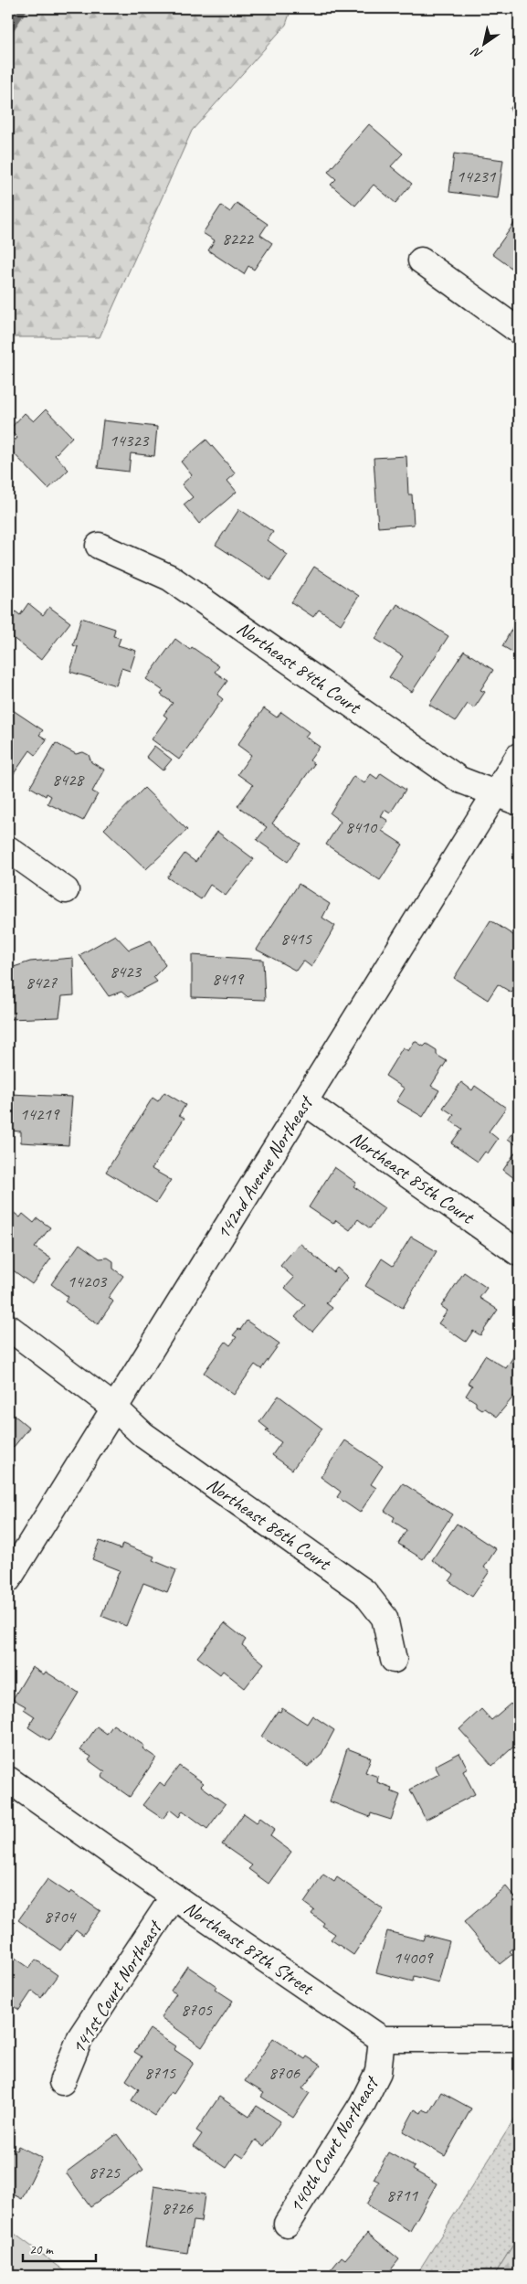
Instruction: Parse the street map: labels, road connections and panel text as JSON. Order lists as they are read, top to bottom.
{
  "streets": {
    "street": [
      "Northeast 84th Court",
      "142nd Avenue Northeast",
      "Northeast 85th Court",
      "Northeast 86th Court",
      "Northeast 87th Street",
      "141st Court Northeast",
      "140th Court Northeast"
    ]
  },
  "crossings": [
    ["Northeast 84th Court", "142nd Avenue Northeast"],
    ["142nd Avenue Northeast", "Northeast 85th Court"],
    ["142nd Avenue Northeast", "Northeast 86th Court"],
    ["Northeast 87th Street", "141st Court Northeast"],
    ["Northeast 87th Street", "140th Court Northeast"]
  ],
  "house_numbers": [
    "14231",
    "8222",
    "14323",
    "8428",
    "8410",
    "8415",
    "8423",
    "8419",
    "8427",
    "14219",
    "14203",
    "8704",
    "14009",
    "8705",
    "8715",
    "8706",
    "8725",
    "8711",
    "8726"
  ],
  "scale_bar": "20 m",
  "north": "bottom left"
}
